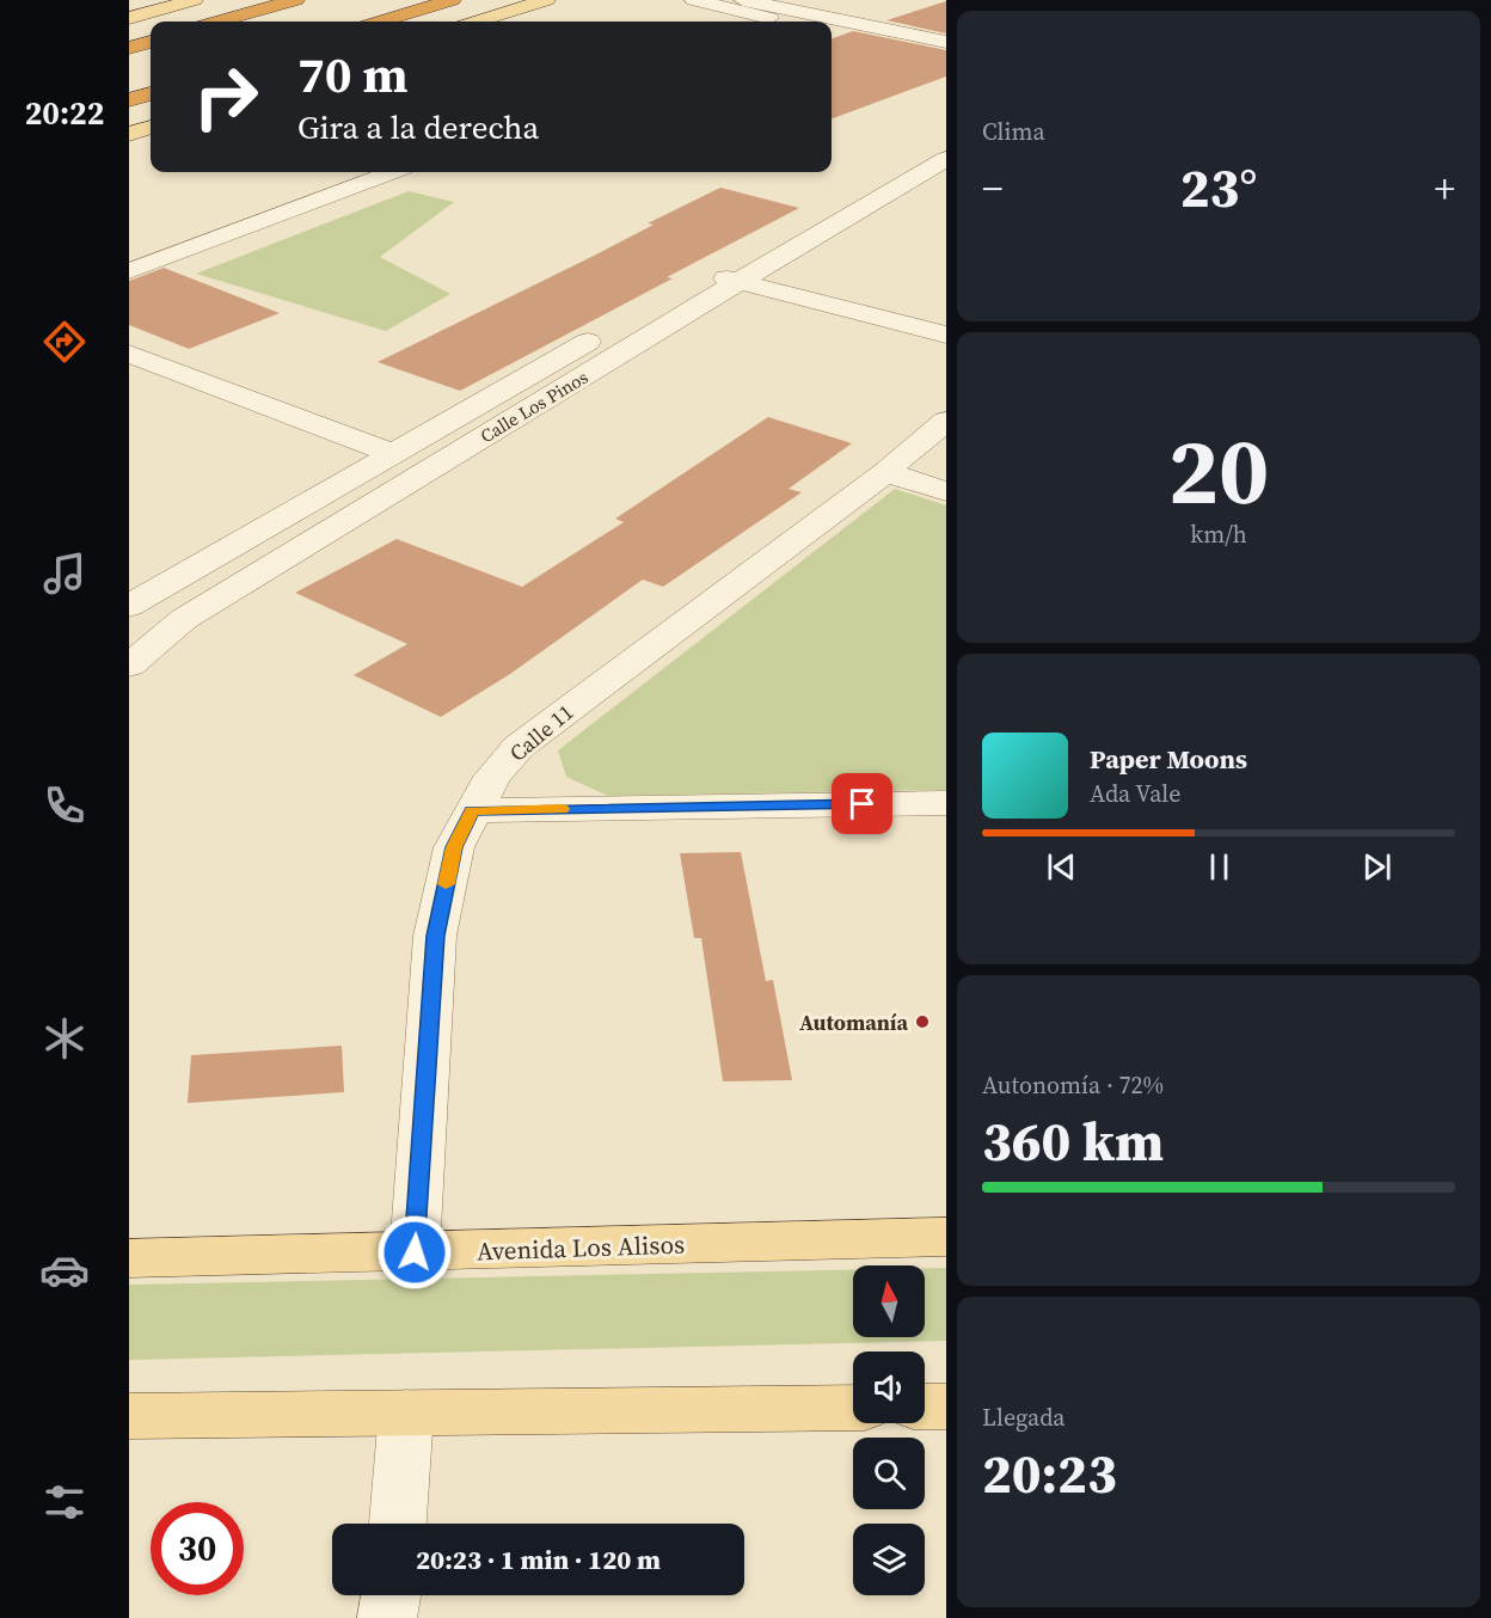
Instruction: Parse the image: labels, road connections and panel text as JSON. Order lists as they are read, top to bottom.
{
  "streets": {
    "main road": ["Avenida Los Alisos"],
    "street": ["Calle Los Pinos", "Calle 11"]
  },
  "crossings": [
    ["Calle 11", "Avenida Los Alisos"]
  ],
  "places": ["Automanía"],
  "north": "top",
  "page": {
    "tabs": "20:22",
    "tile": [
      "Clima",
      ["20", "km/h"],
      ["Autonomía · 72%", "360 km"],
      ["Llegada", "20:23"]
    ],
    "turn": ["70 m", "Gira a la derecha"],
    "heat": ["−", "23°", "+"],
    "song": ["Paper Moons", "Ada Vale"],
    "limit": "30",
    "trip": "20:23 · 1 min · 120 m"
  }
}
